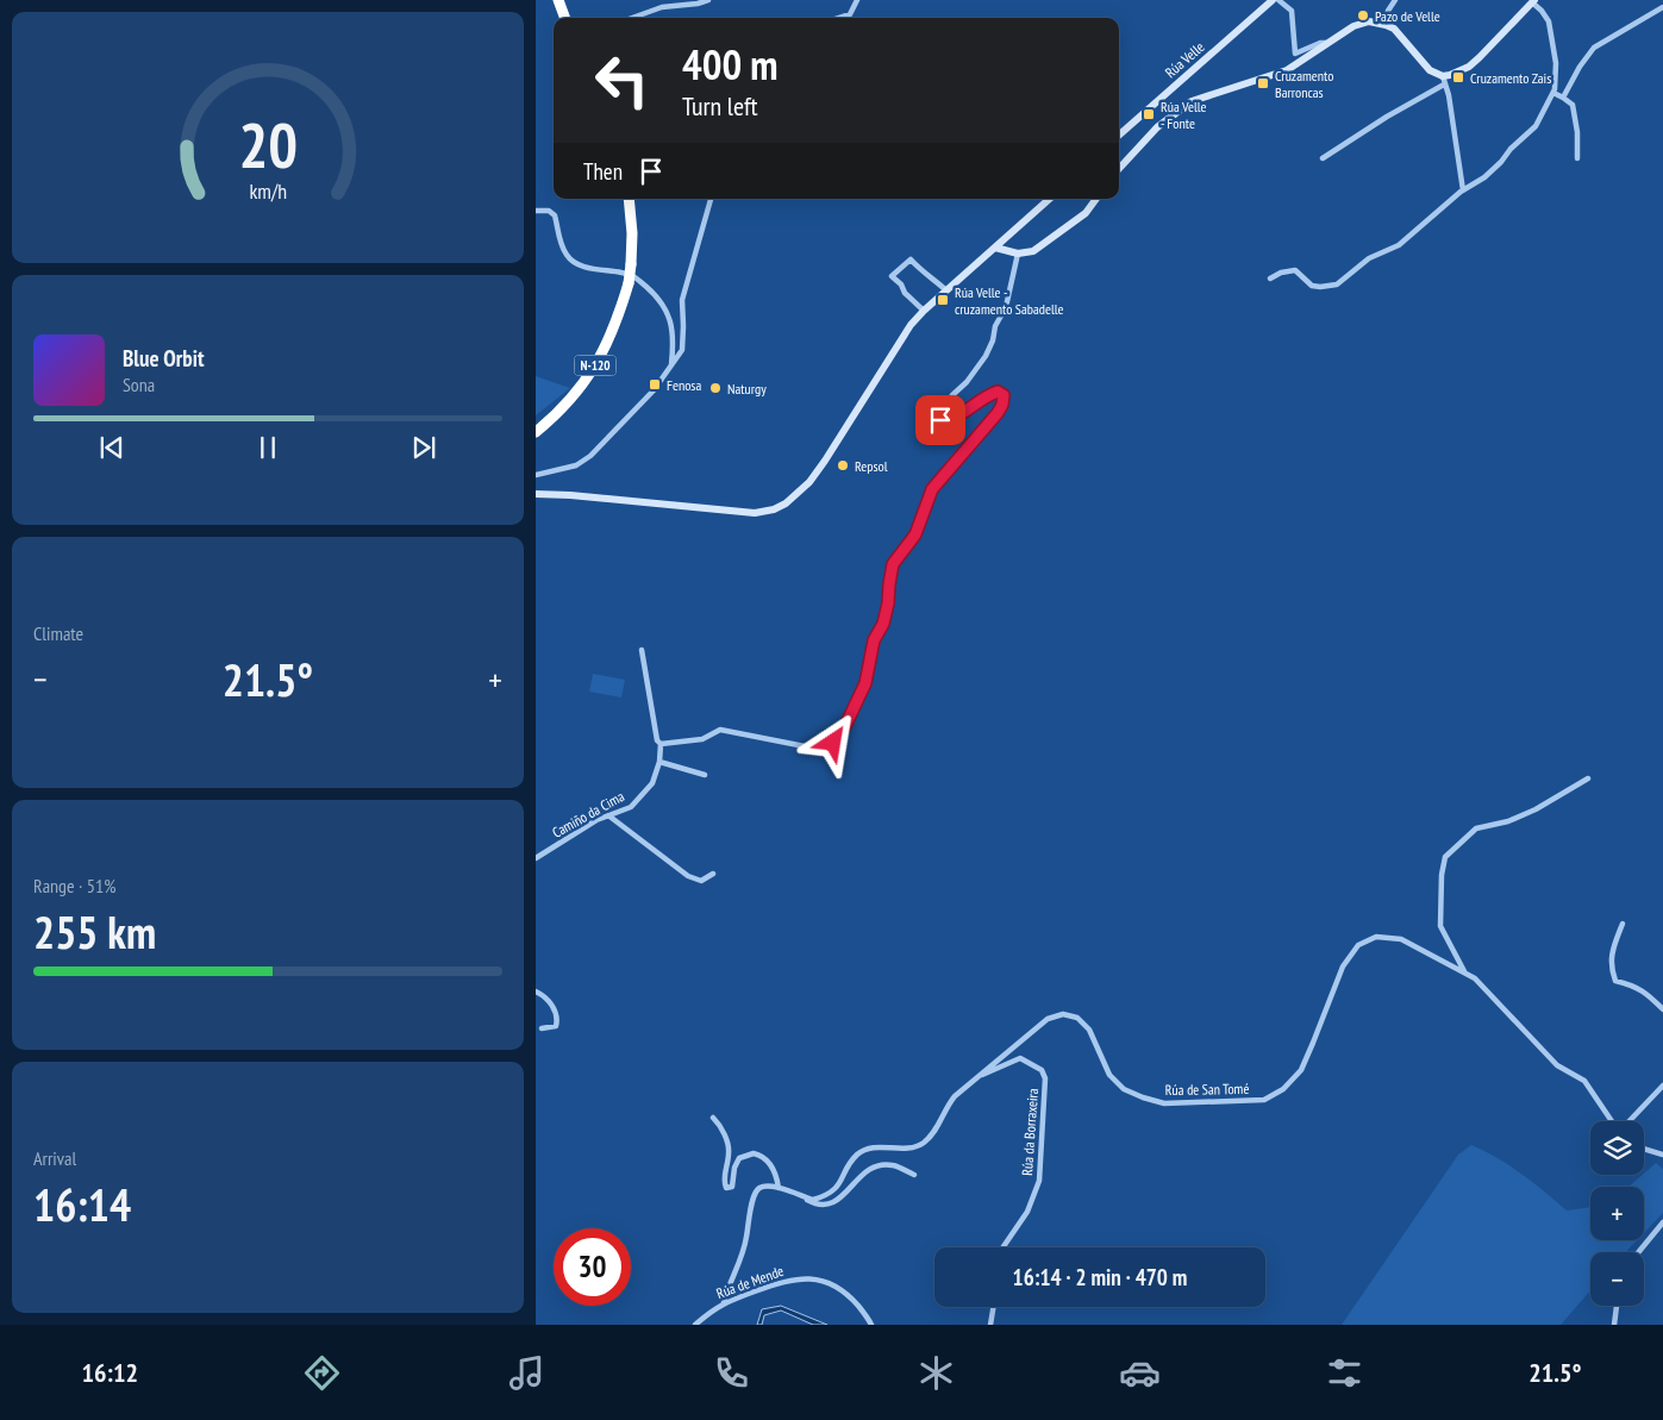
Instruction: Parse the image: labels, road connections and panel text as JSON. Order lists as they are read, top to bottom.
{
  "streets": {
    "highway": ["N-120"],
    "street": [
      "Rúa Velle",
      "Camiño da Cima",
      "Rúa de San Tomé",
      "Rúa da Borraxeira",
      "Rúa de Mende"
    ]
  },
  "crossings": [
    ["Rúa de San Tomé", "Rúa da Borraxeira"]
  ],
  "places": {
    "other": ["Pazo de Velle", "Naturgy", "Repsol"],
    "transit": [
      "Cruzamento Zais",
      "Cruzamento Barroncas",
      "Rúa Velle - Fonte",
      "Rúa Velle - cruzamento Sabadelle",
      "Fenosa"
    ]
  },
  "page": {
    "turn": ["400 m", "Turn left"],
    "then": "Then",
    "song": ["Blue Orbit", "Sona"],
    "tile": [
      "Climate",
      ["Range · 51%", "255 km"],
      ["Arrival", "16:14"]
    ],
    "heat": ["−", "21.5°", "+"],
    "map_buttons": ["+", "−"],
    "limit": "30",
    "trip": "16:14 · 2 min · 470 m",
    "tabs": ["16:12", "21.5°"],
    "gauge": ["20", "km/h"]
  }
}
